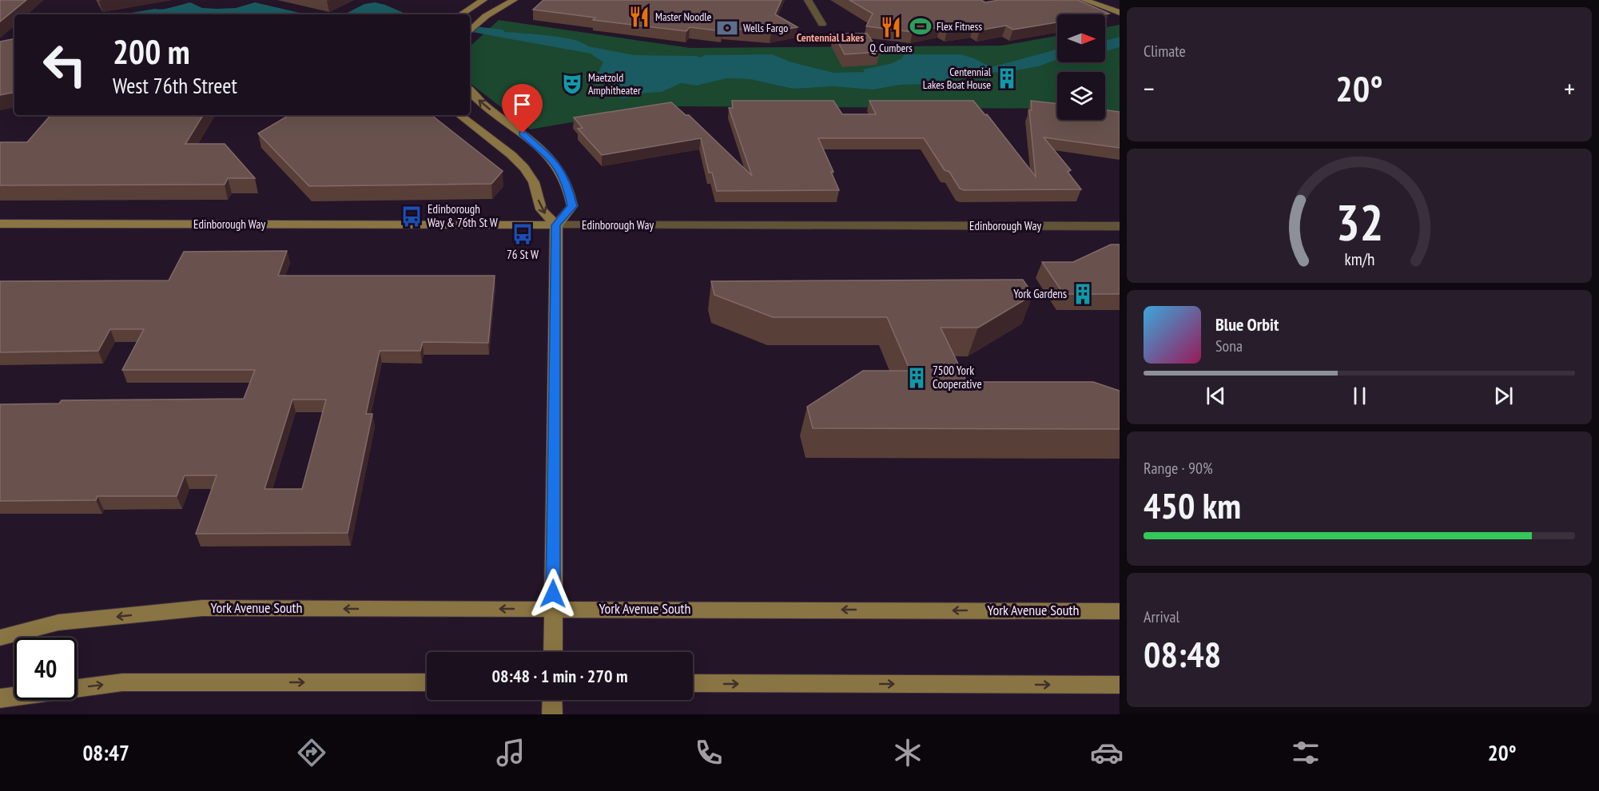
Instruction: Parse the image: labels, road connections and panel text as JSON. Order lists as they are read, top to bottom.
{
  "streets": {
    "street": ["Edinborough Way", "York Avenue South"]
  },
  "districts": ["Centennial Lakes"],
  "places": {
    "restaurant": ["Master Noodle", "Q. Cumbers"],
    "sports": ["Flex Fitness"],
    "bank": ["Wells Fargo"],
    "building": ["Centennial Lakes Boat House", "York Gardens", "7500 York Cooperative"],
    "theatre": ["Maetzold Amphitheater"],
    "bus stop": ["Edinborough Way & 76th St W", "76 St W"]
  },
  "north": "right",
  "page": {
    "tile": [
      "Climate",
      ["Range · 90%", "450 km"],
      ["Arrival", "08:48"]
    ],
    "turn": ["200 m", "West 76th Street"],
    "heat": ["−", "20°", "+"],
    "song": ["Blue Orbit", "Sona"],
    "limit": "40",
    "trip": "08:48 · 1 min · 270 m",
    "tabs": ["08:47", "20°"],
    "gauge": ["32", "km/h"]
  }
}
